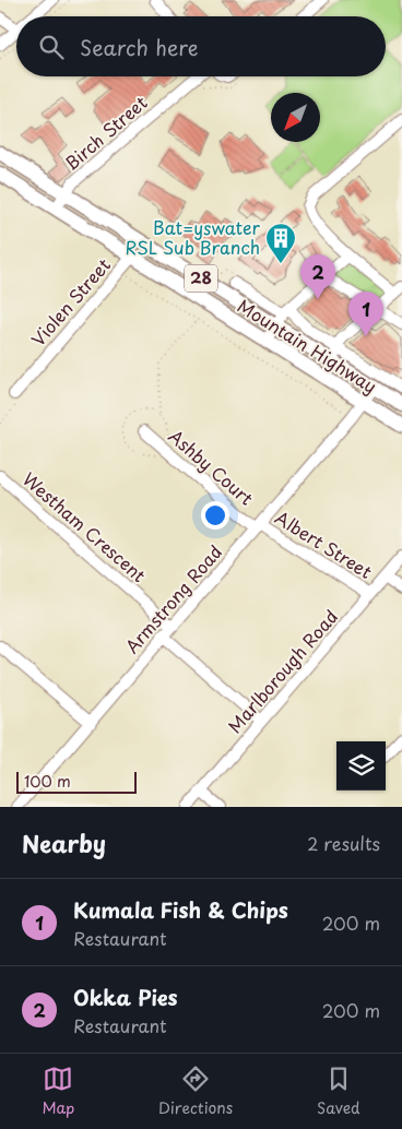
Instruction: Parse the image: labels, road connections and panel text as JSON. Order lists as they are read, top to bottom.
{
  "streets": {
    "main road": ["28", "Mountain Highway"],
    "street": [
      "Birch Street",
      "Violen Street",
      "Ashby Court",
      "Westham Crescent",
      "Albert Street",
      "Armstrong Road",
      "Marlborough Road"
    ]
  },
  "crossings": [
    ["Birch Street", "Mountain Highway"],
    ["Violen Street", "Mountain Highway"],
    ["Mountain Highway", "Armstrong Road"],
    ["Ashby Court", "Albert Street"],
    ["Ashby Court", "Armstrong Road"],
    ["Westham Crescent", "Armstrong Road"],
    ["Albert Street", "Armstrong Road"],
    ["Albert Street", "Marlborough Road"]
  ],
  "places": {
    "building": ["Bat=yswater RSL Sub Branch"]
  },
  "scale_bar": "100 m",
  "north": "bottom left",
  "page": {
    "search": "Search here",
    "pins": ["2", "1"],
    "scale": "100 m",
    "heading": ["Nearby", "2 results"],
    "list": [
      {
        "mark": "1",
        "name": "Kumala Fish & Chips",
        "note": "Restaurant",
        "value": "200 m"
      },
      {
        "mark": "2",
        "name": "Okka Pies",
        "note": "Restaurant",
        "value": "200 m"
      }
    ],
    "nav": ["Map", "Directions", "Saved"]
  }
}
